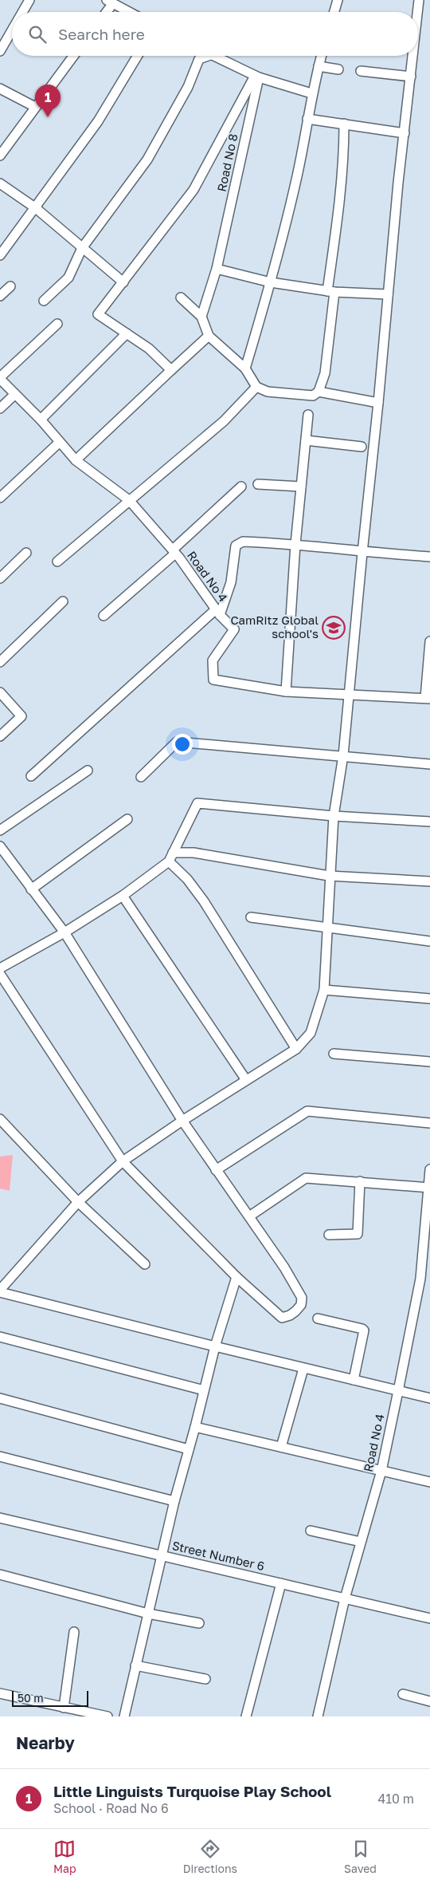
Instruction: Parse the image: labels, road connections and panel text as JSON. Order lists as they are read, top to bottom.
{
  "streets": {
    "street": ["Road No 8", "Road No 4", "Street Number 6"]
  },
  "crossings": [
    ["Road No 4", "Street Number 6"]
  ],
  "places": {
    "school or university": ["CamRitz Global school's"]
  },
  "scale_bar": "50 m",
  "page": {
    "search": "Search here",
    "pins": "1",
    "scale": "50 m",
    "heading": "Nearby",
    "list": [
      {
        "mark": "1",
        "name": "Little Linguists Turquoise Play School",
        "note": "School · Road No 6",
        "value": "410 m"
      }
    ],
    "nav": ["Map", "Directions", "Saved"]
  }
}
